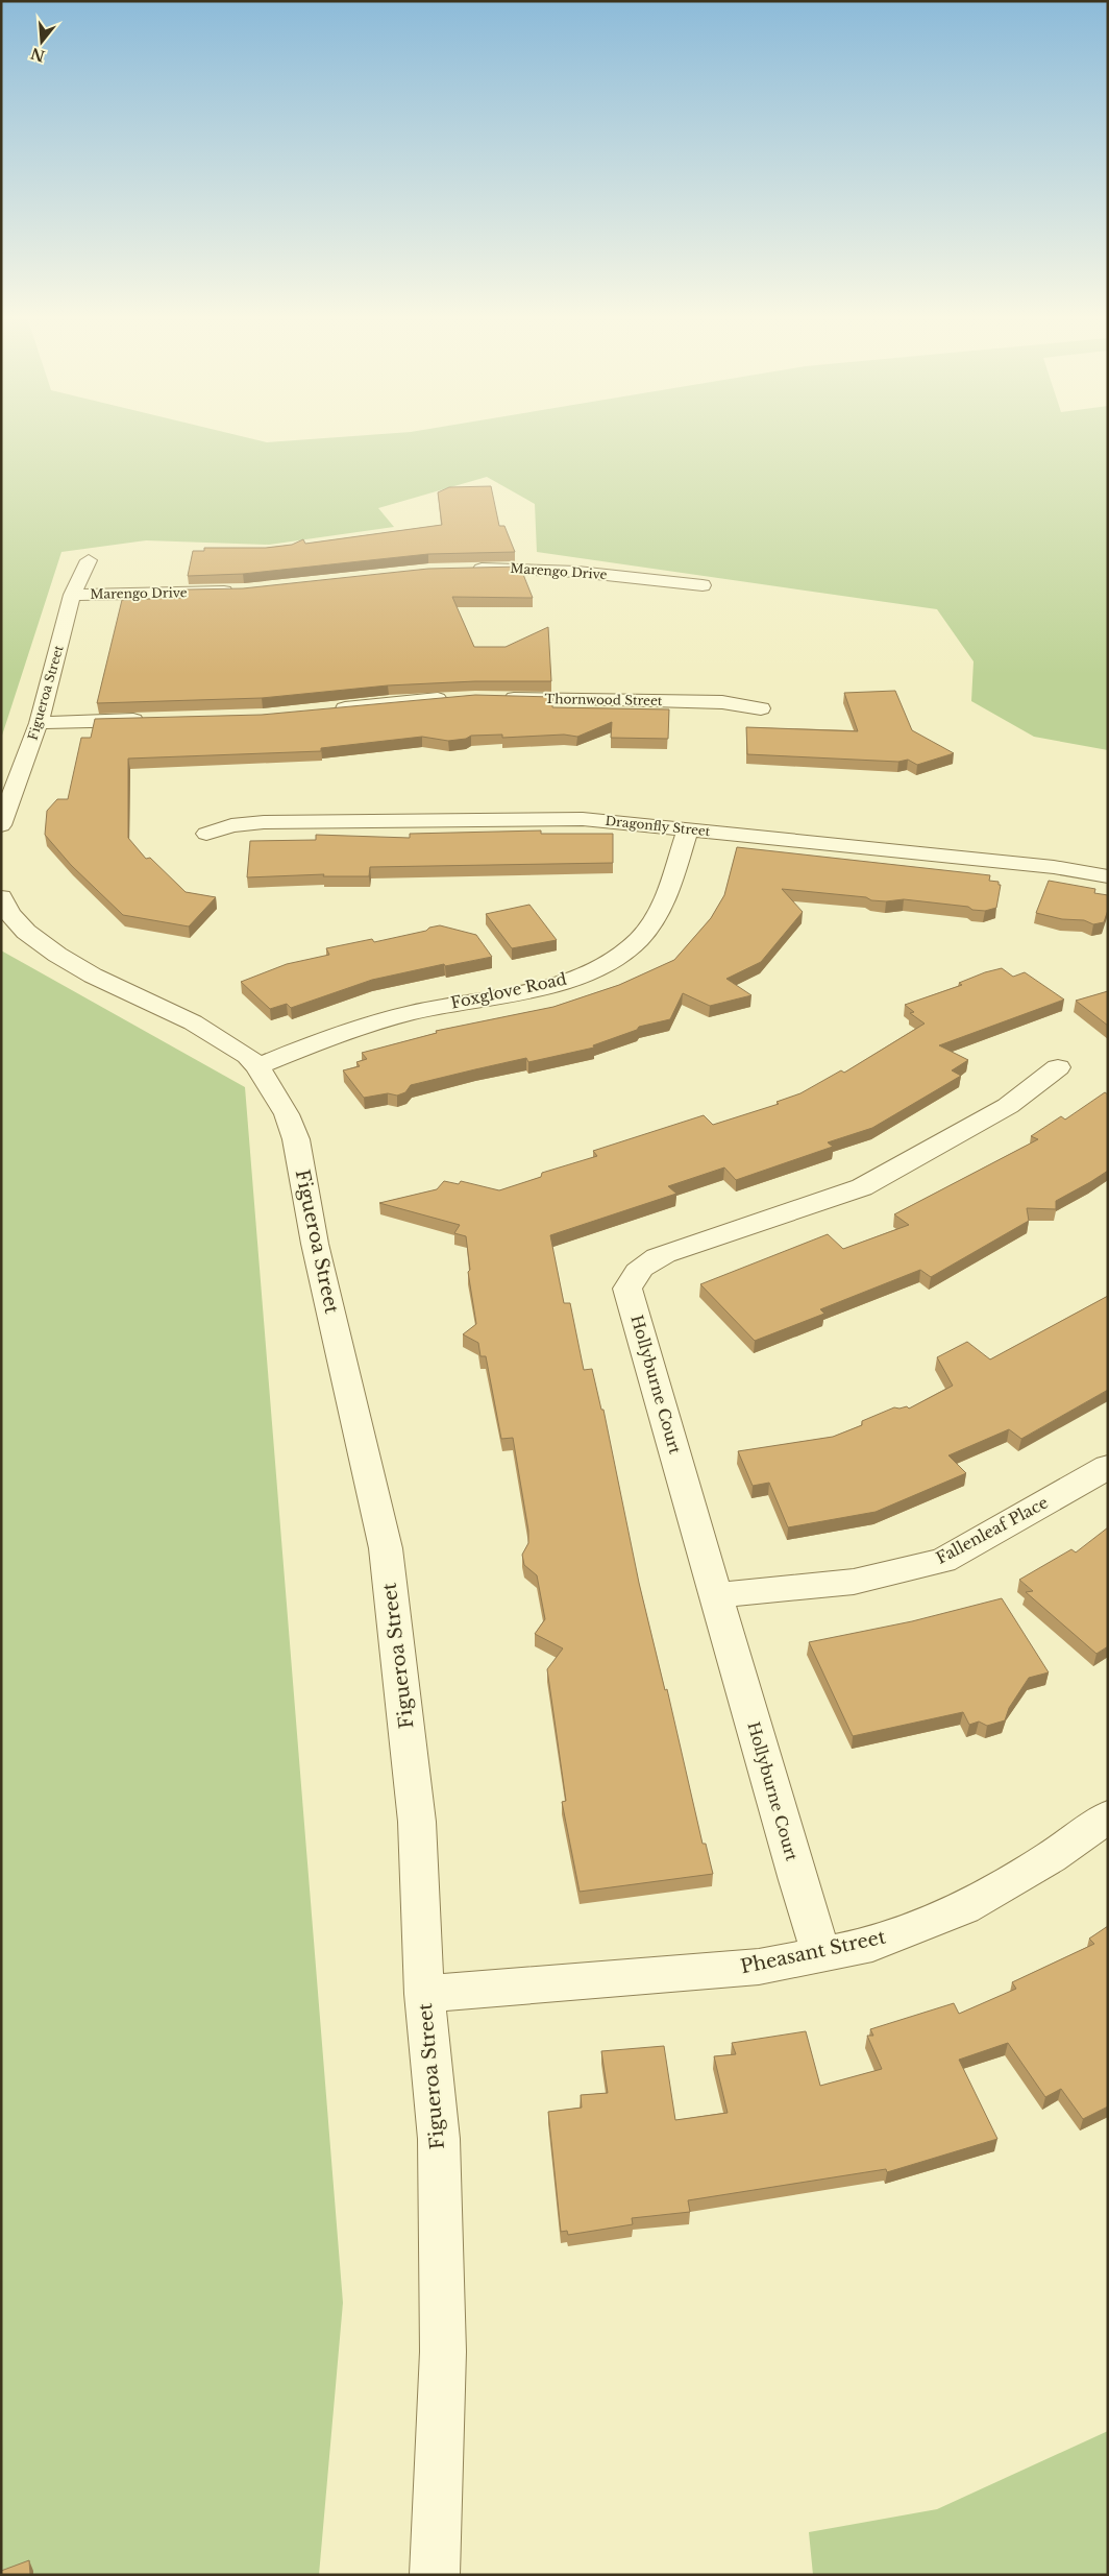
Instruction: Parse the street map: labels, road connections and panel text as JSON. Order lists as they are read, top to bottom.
{
  "streets": {
    "street": [
      "Marengo Drive",
      "Figueroa Street",
      "Thornwood Street",
      "Dragonfly Street",
      "Foxglove Road",
      "Hollyburne Court",
      "Fallenleaf Place",
      "Pheasant Street"
    ]
  },
  "crossings": [
    ["Marengo Drive", "Figueroa Street"],
    ["Figueroa Street", "Foxglove Road"],
    ["Figueroa Street", "Pheasant Street"],
    ["Dragonfly Street", "Foxglove Road"],
    ["Hollyburne Court", "Fallenleaf Place"],
    ["Hollyburne Court", "Pheasant Street"]
  ],
  "north": "bottom"
}
